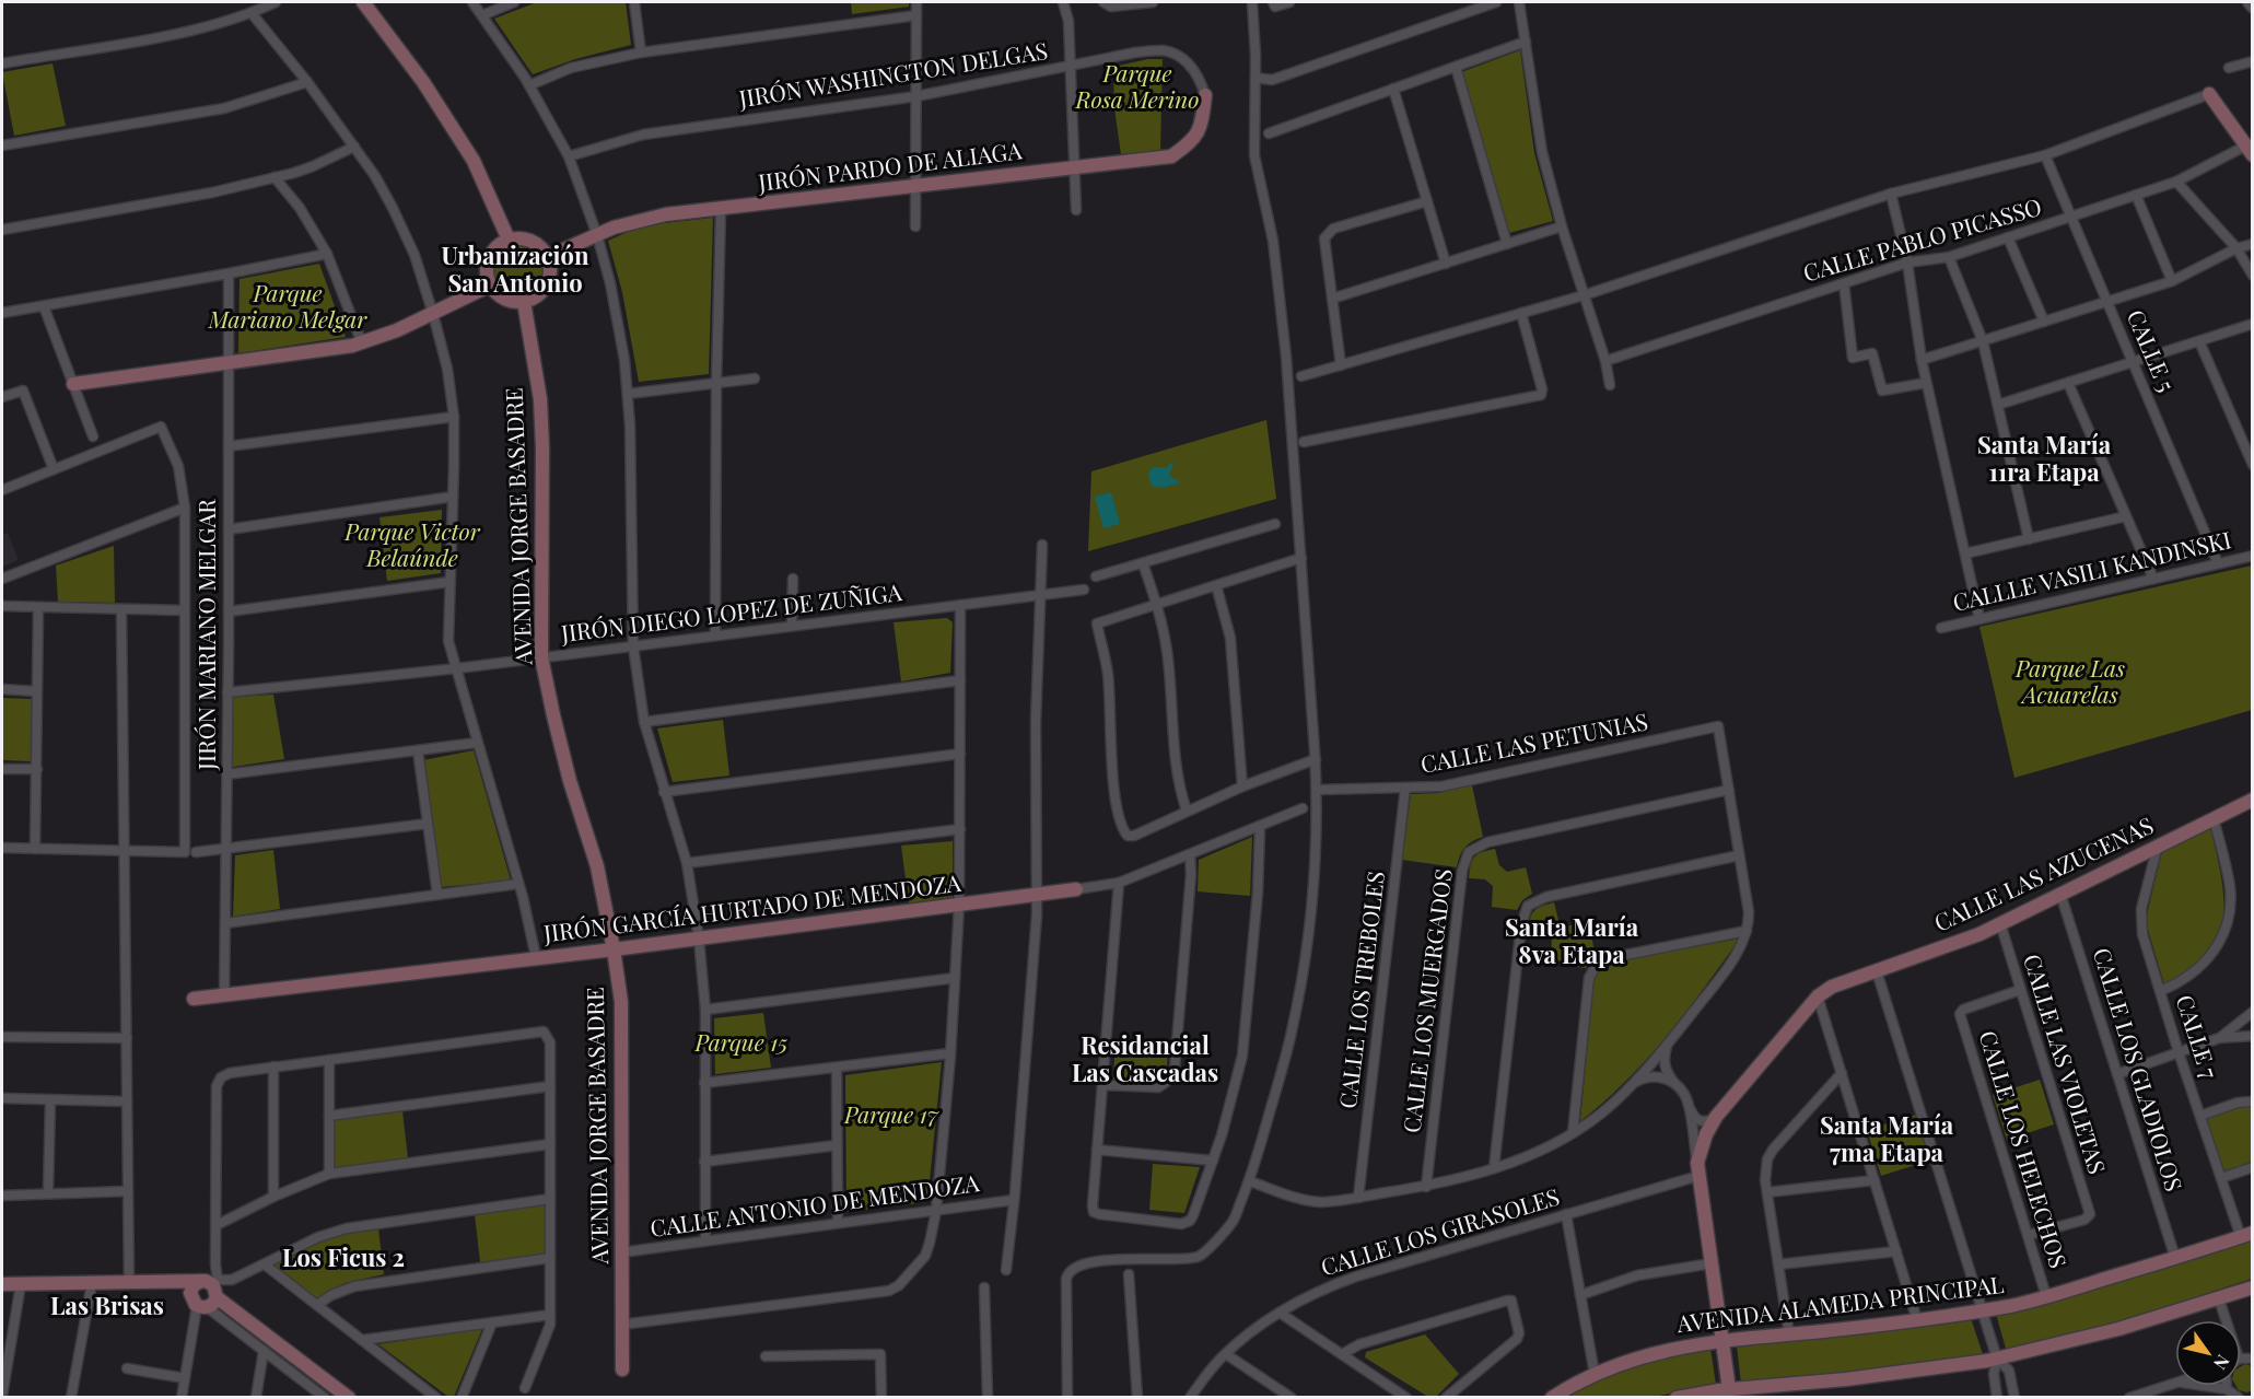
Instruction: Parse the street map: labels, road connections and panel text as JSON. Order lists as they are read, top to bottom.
{
  "streets": {
    "street": [
      "JIRÓN WASHINGTON DELGAS",
      "JIRÓN PARDO DE ALIAGA",
      "CALLE PABLO PICASSO",
      "CALLE 5",
      "AVENIDA JORGE BASADRE",
      "CALLLE VASILI KANDINSKI",
      "JIRÓN DIEGO LOPEZ DE ZUÑIGA",
      "JIRÓN MARIANO MELGAR",
      "CALLE LAS PETUNIAS",
      "CALLE LAS AZUCENAS",
      "JIRÓN GARCÍA HURTADO DE MENDOZA",
      "CALLE LOS TREBOLES",
      "CALLE LOS MUERGADOS",
      "CALLE 7",
      "CALLE LAS VIOLETAS",
      "CALLE LOS GLADIOLOS",
      "CALLE LOS HELECHOS",
      "CALLE ANTONIO DE MENDOZA",
      "CALLE LOS GIRASOLES",
      "AVENIDA ALAMEDA PRINCIPAL"
    ]
  },
  "crossings": [
    ["JIRÓN WASHINGTON DELGAS", "JIRÓN PARDO DE ALIAGA"],
    ["JIRÓN PARDO DE ALIAGA", "AVENIDA JORGE BASADRE"],
    ["CALLE PABLO PICASSO", "CALLE 5"],
    ["CALLE 5", "CALLLE VASILI KANDINSKI"],
    ["AVENIDA JORGE BASADRE", "JIRÓN DIEGO LOPEZ DE ZUÑIGA"],
    ["AVENIDA JORGE BASADRE", "JIRÓN GARCÍA HURTADO DE MENDOZA"],
    ["AVENIDA JORGE BASADRE", "CALLE ANTONIO DE MENDOZA"],
    ["JIRÓN DIEGO LOPEZ DE ZUÑIGA", "JIRÓN MARIANO MELGAR"],
    ["JIRÓN MARIANO MELGAR", "JIRÓN GARCÍA HURTADO DE MENDOZA"],
    ["CALLE LAS PETUNIAS", "CALLE LOS TREBOLES"],
    ["CALLE LAS PETUNIAS", "CALLE LOS MUERGADOS"],
    ["CALLE LAS AZUCENAS", "CALLE 7"],
    ["CALLE LAS AZUCENAS", "CALLE LAS VIOLETAS"],
    ["CALLE LAS AZUCENAS", "CALLE LOS GLADIOLOS"],
    ["CALLE LAS AZUCENAS", "CALLE LOS GIRASOLES"],
    ["CALLE LAS AZUCENAS", "AVENIDA ALAMEDA PRINCIPAL"],
    ["CALLE 7", "AVENIDA ALAMEDA PRINCIPAL"],
    ["CALLE LAS VIOLETAS", "CALLE LOS HELECHOS"],
    ["CALLE LOS GLADIOLOS", "AVENIDA ALAMEDA PRINCIPAL"],
    ["CALLE LOS HELECHOS", "AVENIDA ALAMEDA PRINCIPAL"]
  ],
  "districts": [
    "Urbanización San Antonio",
    "Santa María 11ra Etapa",
    "Santa María 8va Etapa",
    "Residancial Las Cascadas",
    "Santa María 7ma Etapa",
    "Los Ficus 2",
    "Las Brisas"
  ],
  "parks": [
    "Parque Rosa Merino",
    "Parque Mariano Melgar",
    "Parque Victor Belaúnde",
    "Parque Las Acuarelas",
    "Parque 15",
    "Parque 17"
  ],
  "north": "bottom right"
}
